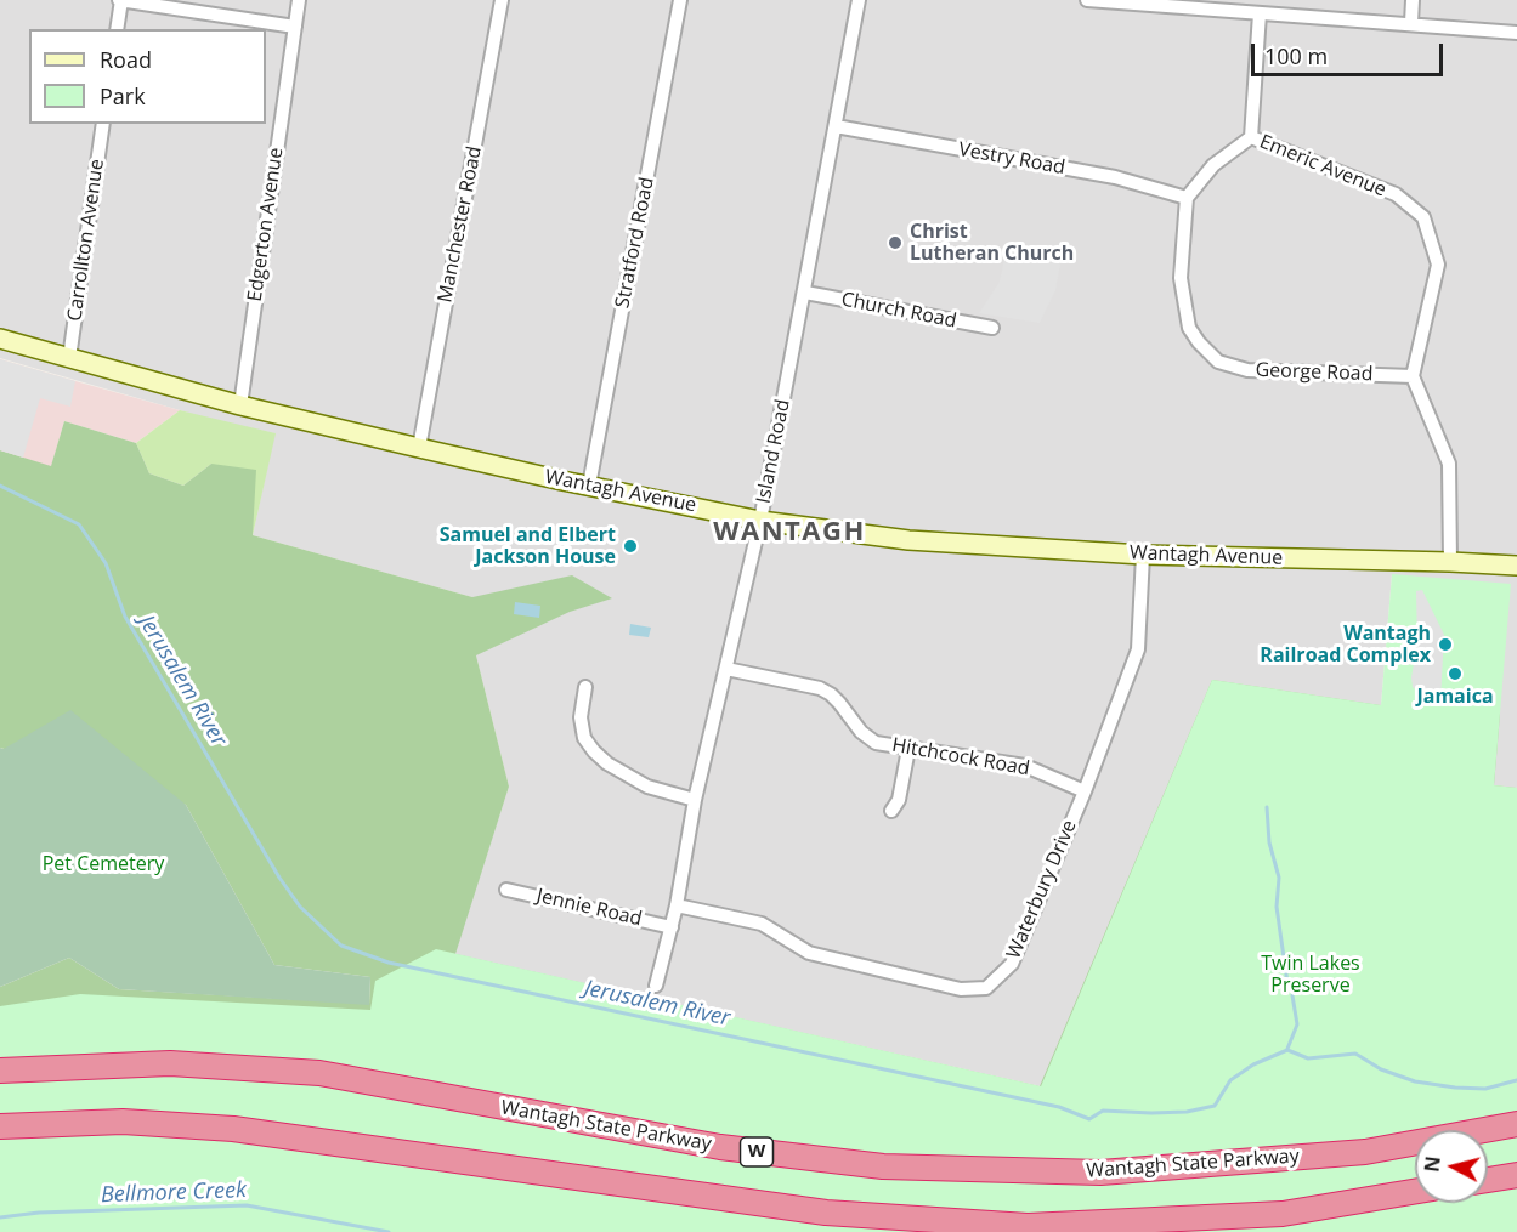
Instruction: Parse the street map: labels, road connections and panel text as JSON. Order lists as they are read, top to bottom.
{
  "streets": {
    "highway": ["Wantagh State Parkway", "W"],
    "main road": ["Wantagh Avenue"],
    "street": [
      "Vestry Road",
      "Emeric Avenue",
      "Edgerton Avenue",
      "Manchester Road",
      "Carrollton Avenue",
      "Stratford Road",
      "Church Road",
      "George Road",
      "Island Road",
      "Hitchcock Road",
      "Waterbury Drive",
      "Jennie Road"
    ]
  },
  "crossings": [
    ["Vestry Road", "Emeric Avenue"],
    ["Vestry Road", "George Road"],
    ["Vestry Road", "Island Road"],
    ["Emeric Avenue", "George Road"],
    ["Edgerton Avenue", "Wantagh Avenue"],
    ["Manchester Road", "Wantagh Avenue"],
    ["Carrollton Avenue", "Wantagh Avenue"],
    ["Stratford Road", "Wantagh Avenue"],
    ["Church Road", "Island Road"],
    ["Island Road", "Wantagh Avenue"],
    ["Island Road", "Hitchcock Road"],
    ["Island Road", "Waterbury Drive"],
    ["Island Road", "Jennie Road"],
    ["Wantagh Avenue", "Waterbury Drive"],
    ["Hitchcock Road", "Waterbury Drive"]
  ],
  "districts": ["WANTAGH"],
  "water": ["Jerusalem River", "Bellmore Creek"],
  "parks": ["Pet Cemetery", "Twin Lakes Preserve"],
  "places": [
    "Christ Lutheran Church",
    "Samuel and Elbert Jackson House",
    "Wantagh Railroad Complex",
    "Jamaica"
  ],
  "legend": ["Road", "Park"],
  "scale_bar": "100 m",
  "north": "left"
}
